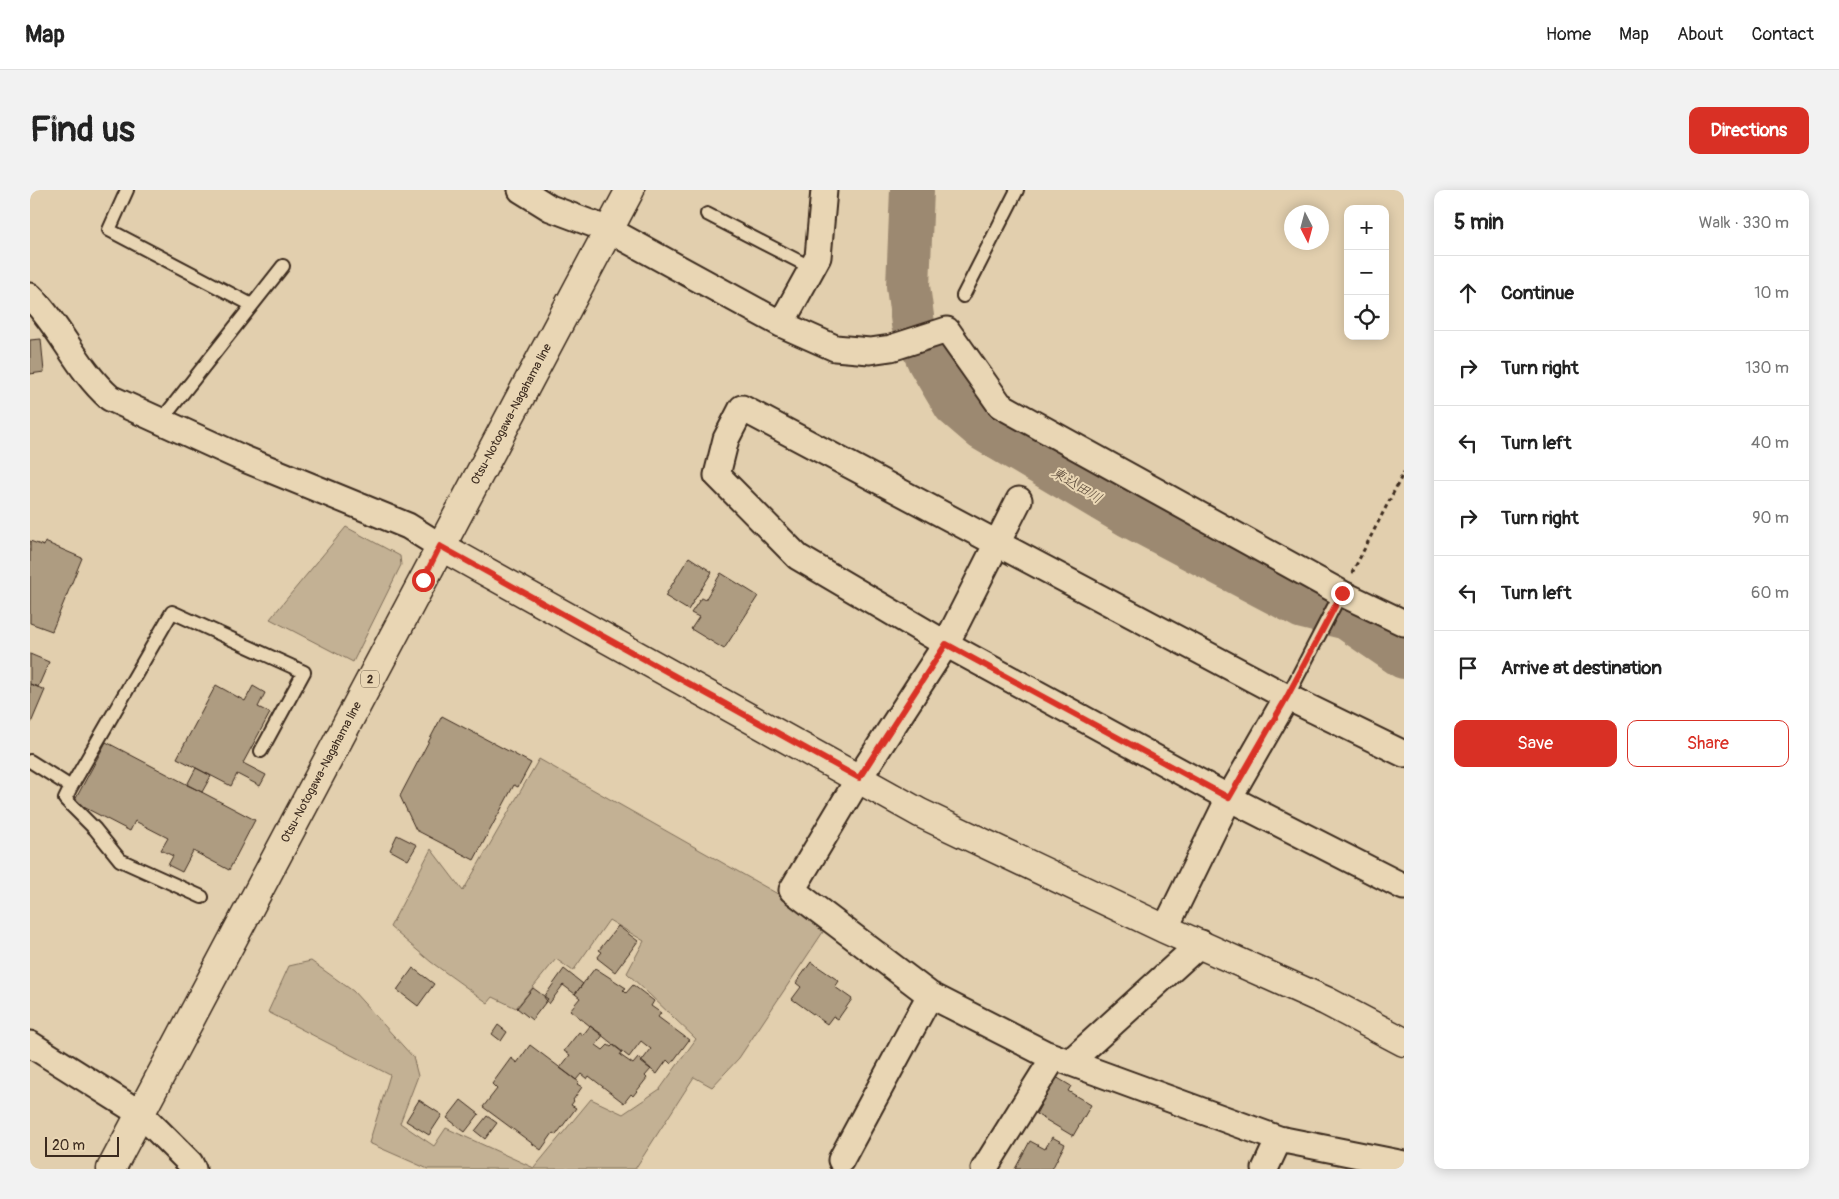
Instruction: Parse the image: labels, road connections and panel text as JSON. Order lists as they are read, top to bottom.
{
  "streets": {
    "main road": ["Otsu-Notogawa-Nagahama line", "2"]
  },
  "water": ["東込田川"],
  "scale_bar": "20 m",
  "north": "bottom",
  "page": {
    "header": "Map",
    "nav": [
      "Home",
      "Map",
      "About",
      "Contact"
    ],
    "buttons": [
      "Directions",
      ["Save", "Share"]
    ],
    "title": "Find us",
    "heading": ["5 min", "Walk · 330 m"],
    "map_buttons": ["+", "−"],
    "list": [
      ["Continue", "10 m"],
      ["Turn right", "130 m"],
      ["Turn left", "40 m"],
      ["Turn right", "90 m"],
      ["Turn left", "60 m"],
      "Arrive at destination"
    ],
    "scale": "20 m"
  }
}
